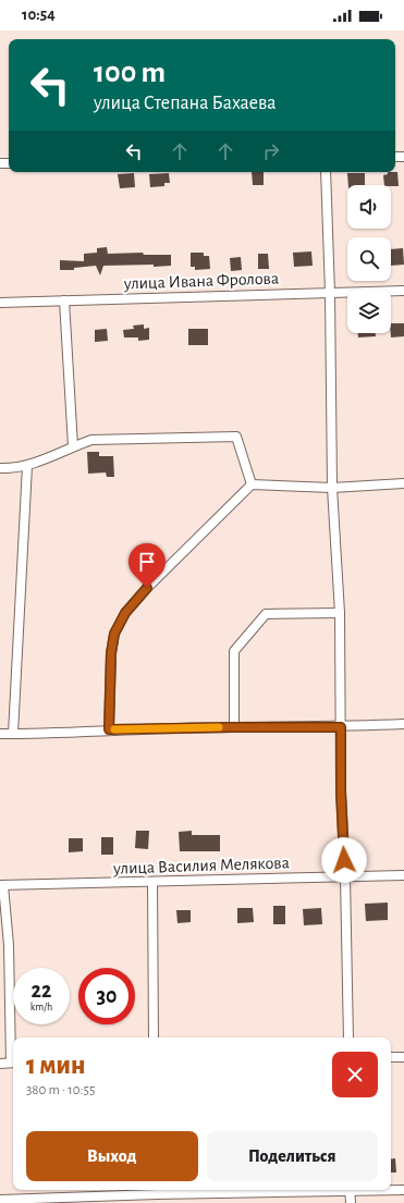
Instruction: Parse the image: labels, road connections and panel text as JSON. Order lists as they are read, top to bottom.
{
  "streets": {
    "street": ["улица Ивана Фролова", "улица Василия Мелякова"]
  },
  "page": {
    "status": "10:54",
    "turn": ["100 m", "улица Степана Бахаева"],
    "speed": "22 km/h",
    "limit": "30",
    "heading": ["1 мин", "380 m · 10:55"],
    "buttons": ["Выход", "Поделиться"]
  }
}
